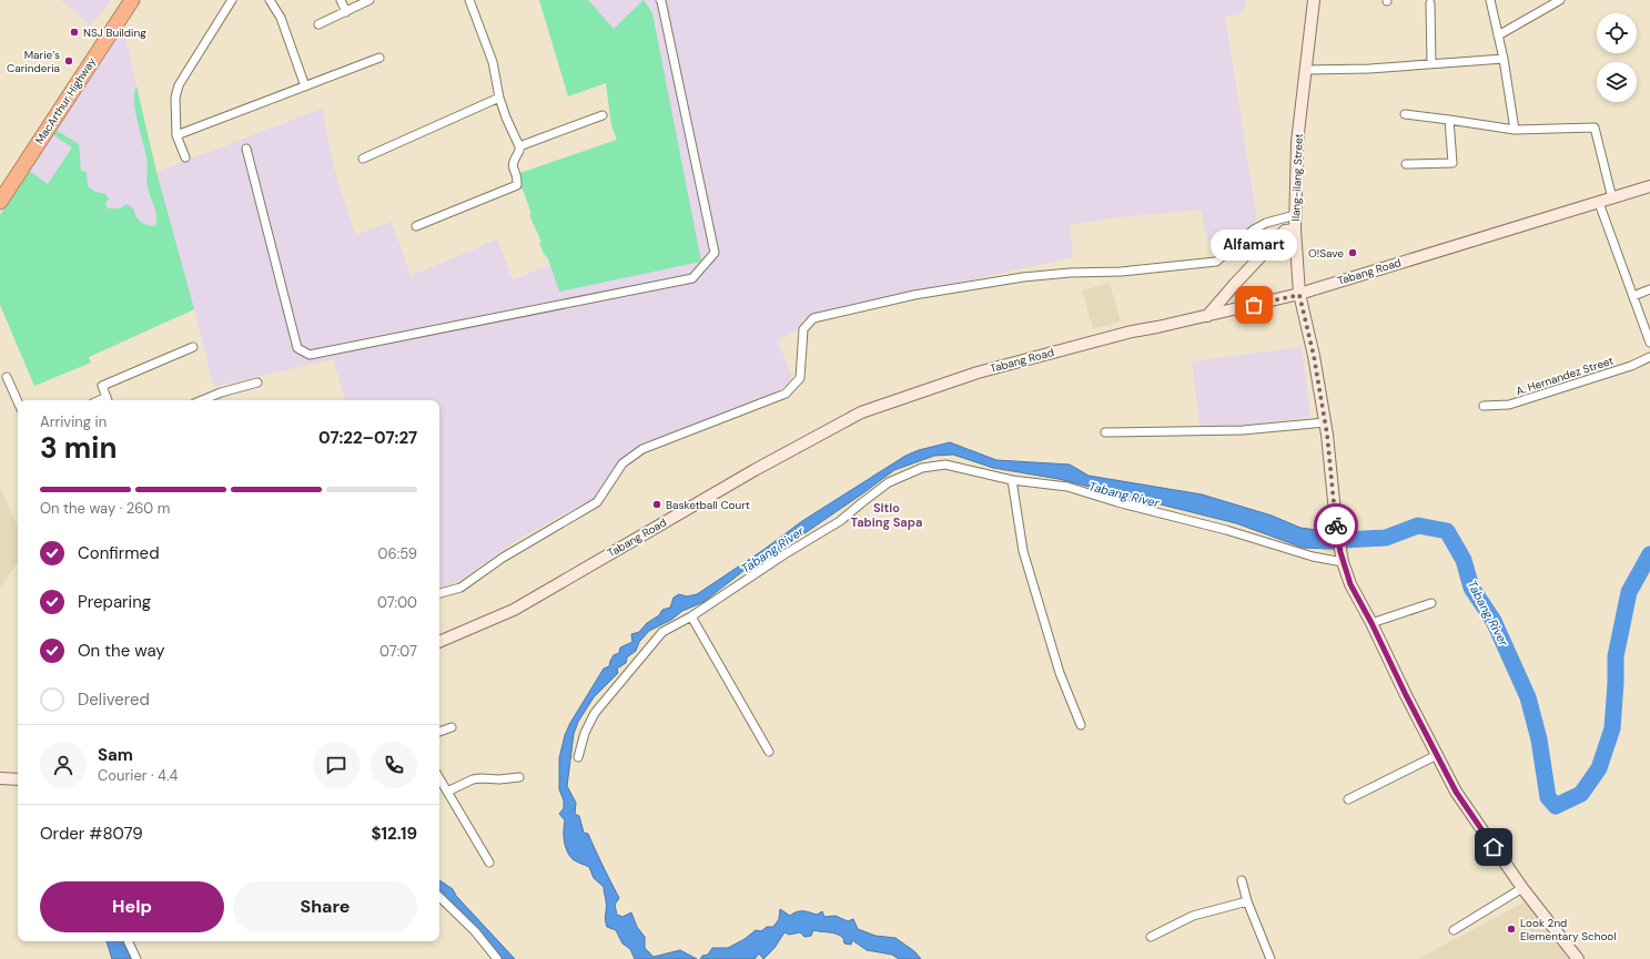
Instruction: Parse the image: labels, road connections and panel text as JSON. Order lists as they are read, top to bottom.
{
  "streets": {
    "highway": ["MacArthur Highway"],
    "main road": ["Ilang-ilang Street", "Tabang Road"],
    "street": ["A. Hernandez Street"]
  },
  "crossings": [
    ["Ilang-ilang Street", "Tabang Road"]
  ],
  "districts": ["Sitio Tabing Sapa"],
  "water": ["Tabang River"],
  "places": [
    "NSJ Building",
    "Marie’s Carinderia",
    "O!Save",
    "Alfamart",
    "Basketball Court",
    "Look 2nd Elementary School"
  ],
  "page": {
    "bubble": "Alfamart",
    "heading": ["3 min", "Arriving in", "07:22–07:27"],
    "panel": [
      "Sam",
      "Courier · 4.4",
      "Order #8079",
      "$12.19"
    ],
    "bar": "On the way · 260 m",
    "list": [
      ["Confirmed", "06:59"],
      ["Preparing", "07:00"],
      ["On the way", "07:07"],
      "Delivered"
    ],
    "buttons": ["Help", "Share"]
  }
}
